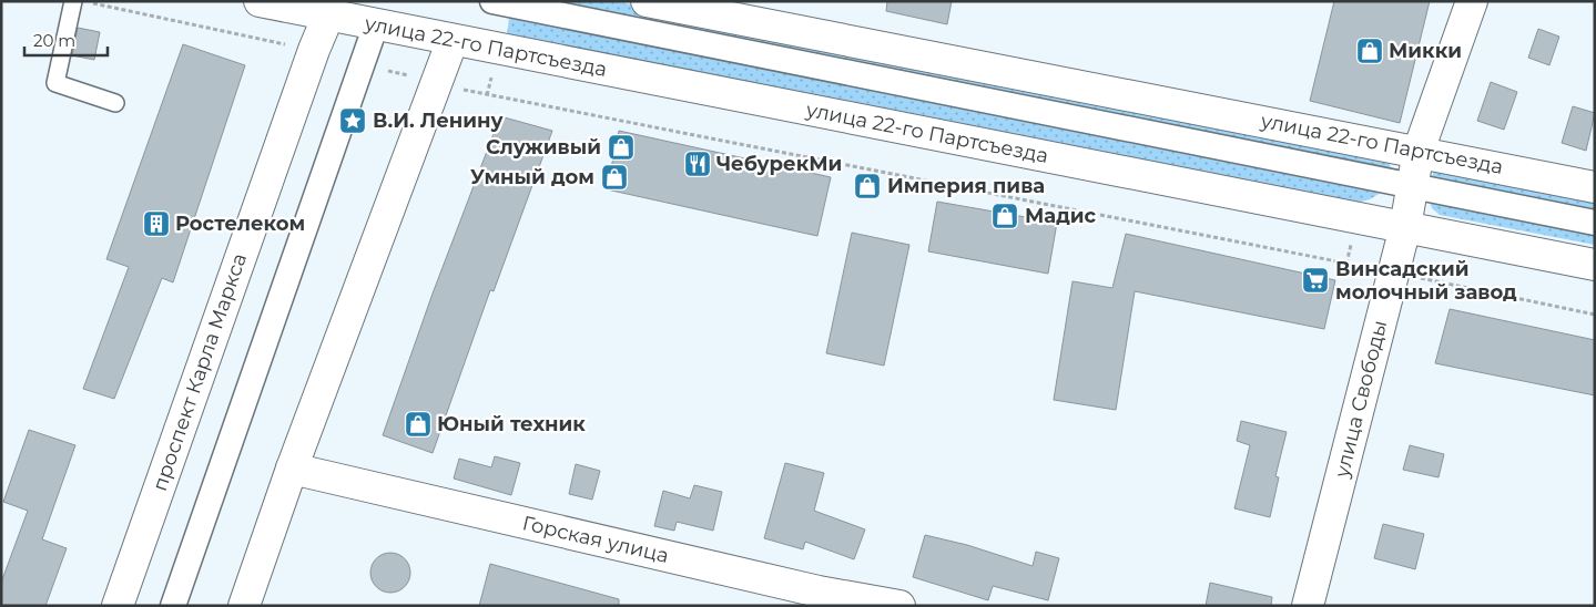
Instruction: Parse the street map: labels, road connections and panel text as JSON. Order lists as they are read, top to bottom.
{
  "streets": {
    "street": [
      "улица 22-го Партсъезда",
      "проспект Карла Маркса",
      "улица Свободы",
      "Горская улица"
    ]
  },
  "crossings": [
    ["улица 22-го Партсъезда", "проспект Карла Маркса"],
    ["улица 22-го Партсъезда", "улица Свободы"]
  ],
  "places": {
    "shop": [
      "Микки",
      "Служивый",
      "Умный дом",
      "Империя пива",
      "Мадис",
      "Юный техник"
    ],
    "place": ["В.И. Ленину"],
    "restaurant": ["ЧебурекМи"],
    "building": ["Ростелеком"],
    "supermarket": ["Винсадский молочный завод"]
  },
  "scale_bar": "20 m"
}
